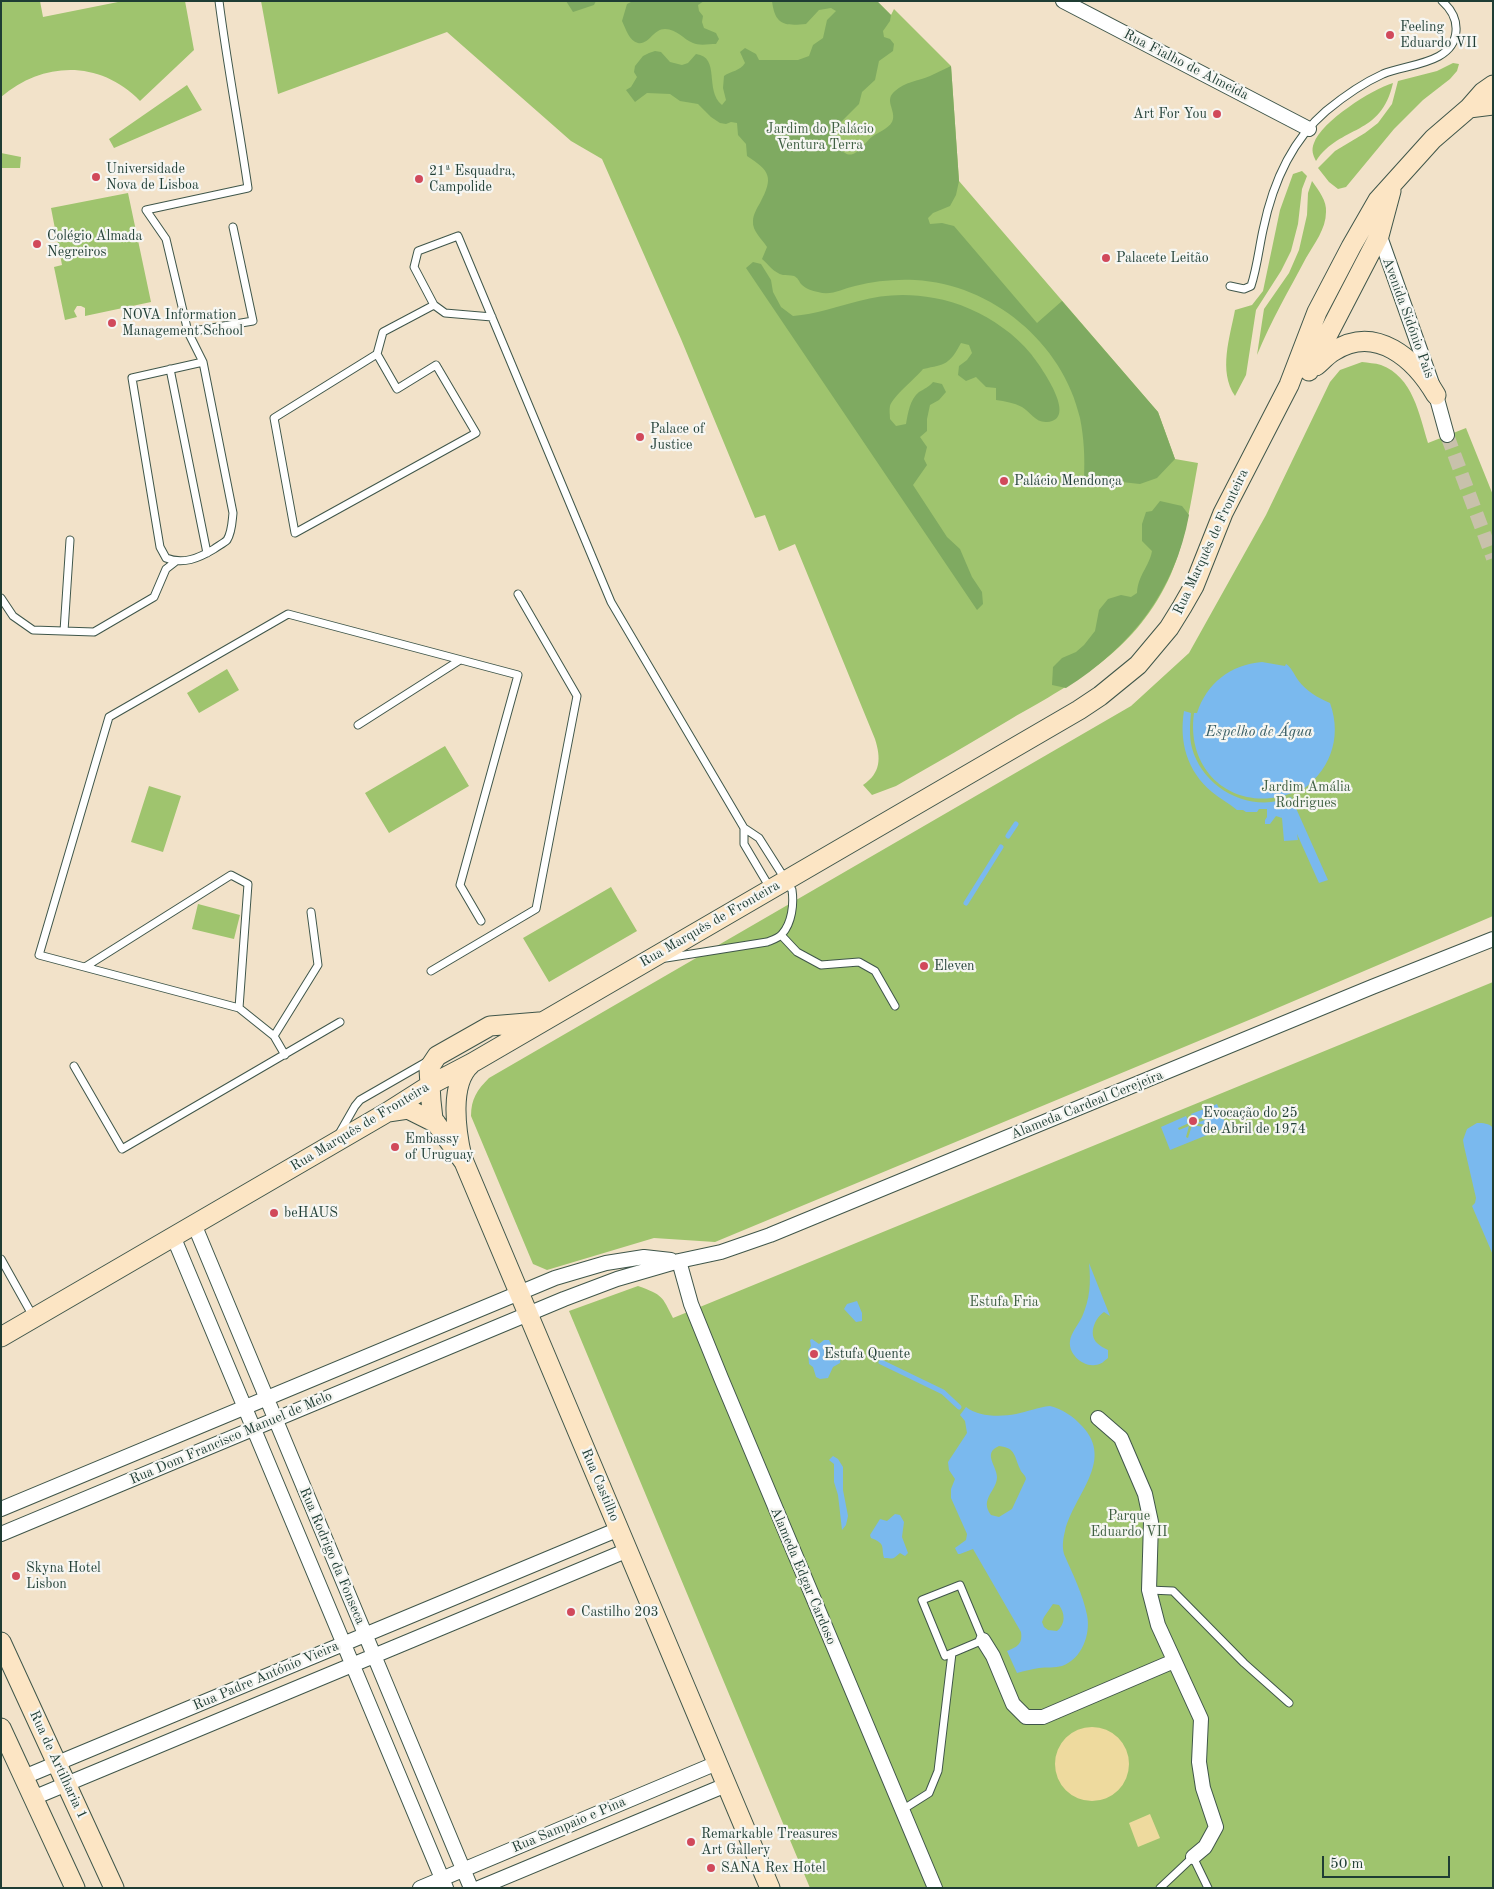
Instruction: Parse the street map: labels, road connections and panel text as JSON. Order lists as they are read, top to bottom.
{
  "streets": {
    "main road": ["Rua Marquês de Fronteira", "Rua Castilho", "Rua de Artilharia 1"],
    "street": [
      "Rua Fialho de Almeida",
      "Avenida Sidónio Pais",
      "Alameda Cardeal Cerejeira",
      "Rua Dom Francisco Manuel de Melo",
      "Rua Rodrigo da Fonseca",
      "Alameda Edgar Cardoso",
      "Rua Padre António Vieira",
      "Rua Sampaio e Pina"
    ]
  },
  "crossings": [
    ["Avenida Sidónio Pais", "Rua Marquês de Fronteira"],
    ["Rua Marquês de Fronteira", "Rua Castilho"],
    ["Rua Marquês de Fronteira", "Rua Rodrigo da Fonseca"],
    ["Alameda Cardeal Cerejeira", "Rua Dom Francisco Manuel de Melo"],
    ["Alameda Cardeal Cerejeira", "Alameda Edgar Cardoso"],
    ["Rua Dom Francisco Manuel de Melo", "Rua Castilho"],
    ["Rua Dom Francisco Manuel de Melo", "Rua Rodrigo da Fonseca"],
    ["Rua Dom Francisco Manuel de Melo", "Alameda Edgar Cardoso"],
    ["Rua Castilho", "Rua Padre António Vieira"],
    ["Rua Castilho", "Rua Sampaio e Pina"],
    ["Rua Rodrigo da Fonseca", "Rua Padre António Vieira"],
    ["Rua Rodrigo da Fonseca", "Rua Sampaio e Pina"],
    ["Rua Padre António Vieira", "Rua de Artilharia 1"]
  ],
  "water": ["Espelho de Água"],
  "parks": [
    "Jardim do Palácio Ventura Terra",
    "Jardim Amália Rodrigues",
    "Estufa Fria",
    "Parque Eduardo VII"
  ],
  "places": [
    "Feeling Eduardo VII",
    "Art For You",
    "Universidade Nova de Lisboa",
    "21ª Esquadra, Campolide",
    "Colégio Almada Negreiros",
    "Palacete Leitão",
    "NOVA Information Management School",
    "Palace of Justice",
    "Palácio Mendonça",
    "Eleven",
    "Evocação do 25 de Abril de 1974",
    "Embassy of Uruguay",
    "beHAUS",
    "Estufa Quente",
    "Skyna Hotel Lisbon",
    "Castilho 203",
    "Remarkable Treasures Art Gallery",
    "SANA Rex Hotel"
  ],
  "scale_bar": "50 m"
}
